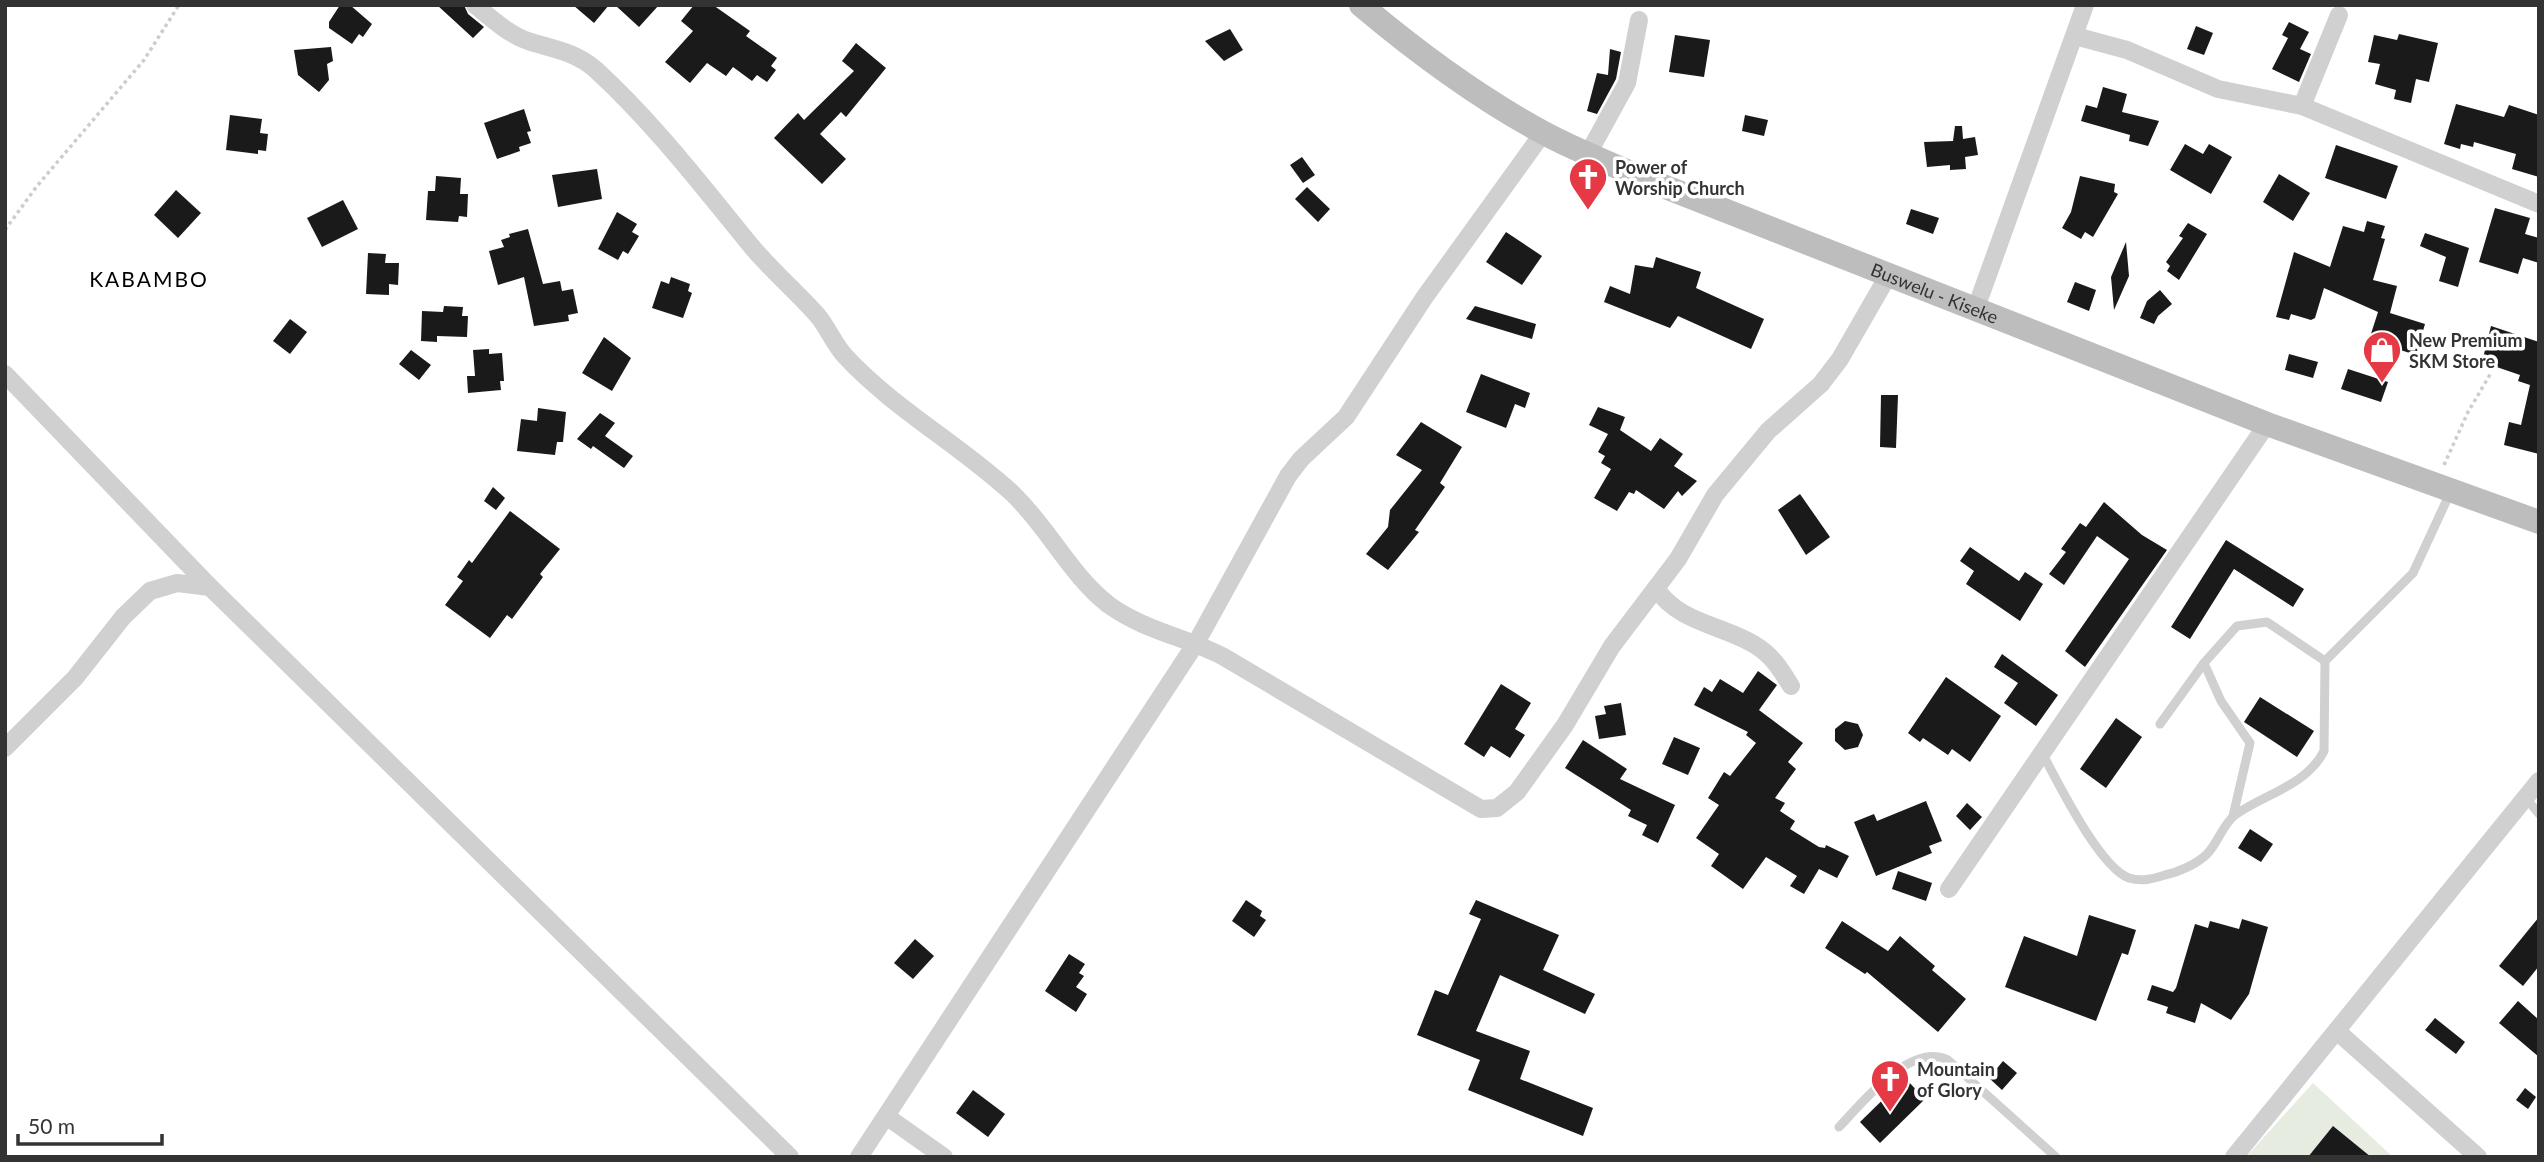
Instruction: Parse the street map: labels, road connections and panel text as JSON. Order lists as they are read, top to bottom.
{
  "streets": {
    "main road": ["Buswelu - Kiseke"]
  },
  "districts": ["KABAMBO"],
  "places": {
    "church": ["Power of Worship Church", "Mountain of Glory"],
    "shop": ["New Premium SKM Store"]
  },
  "scale_bar": "50 m"
}
